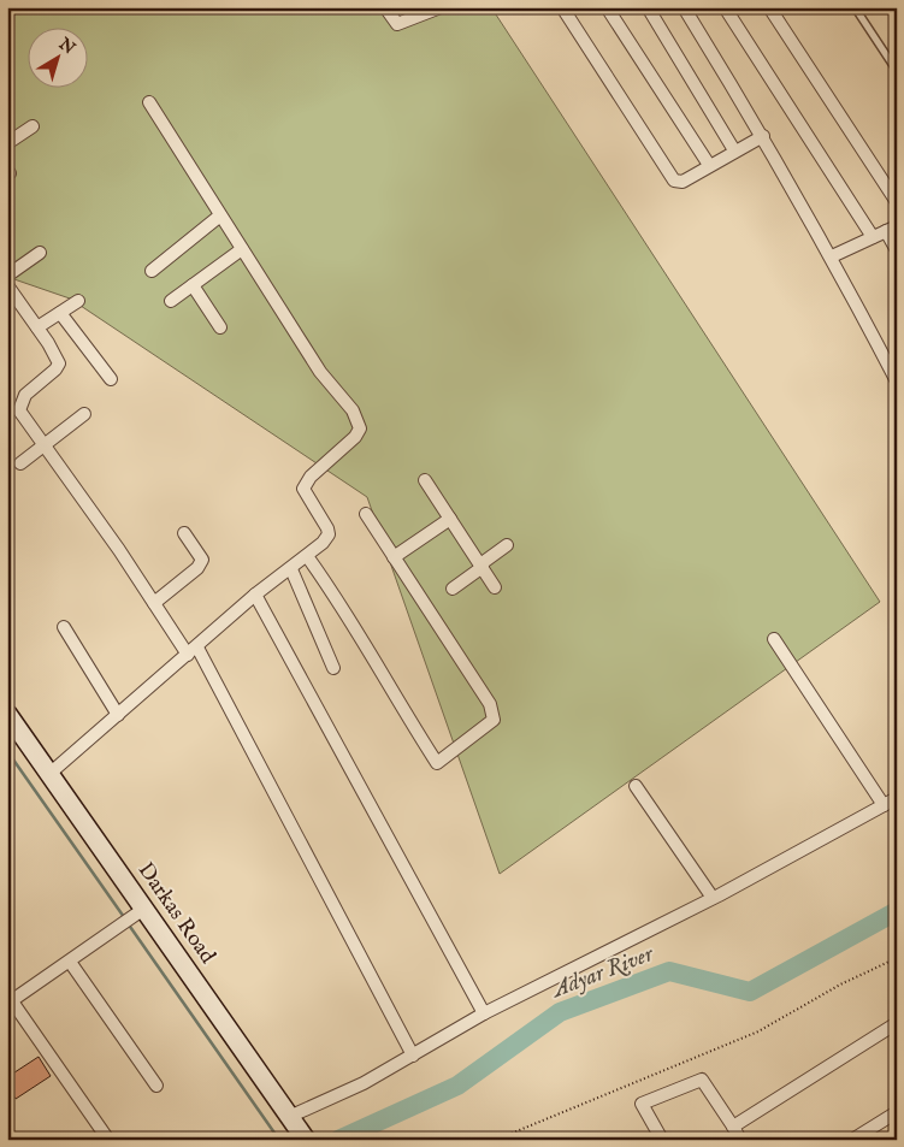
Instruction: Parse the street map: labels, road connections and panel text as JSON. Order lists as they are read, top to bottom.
{
  "streets": {
    "main road": ["Darkas Road"]
  },
  "water": ["Adyar River"],
  "north": "top right"
}
